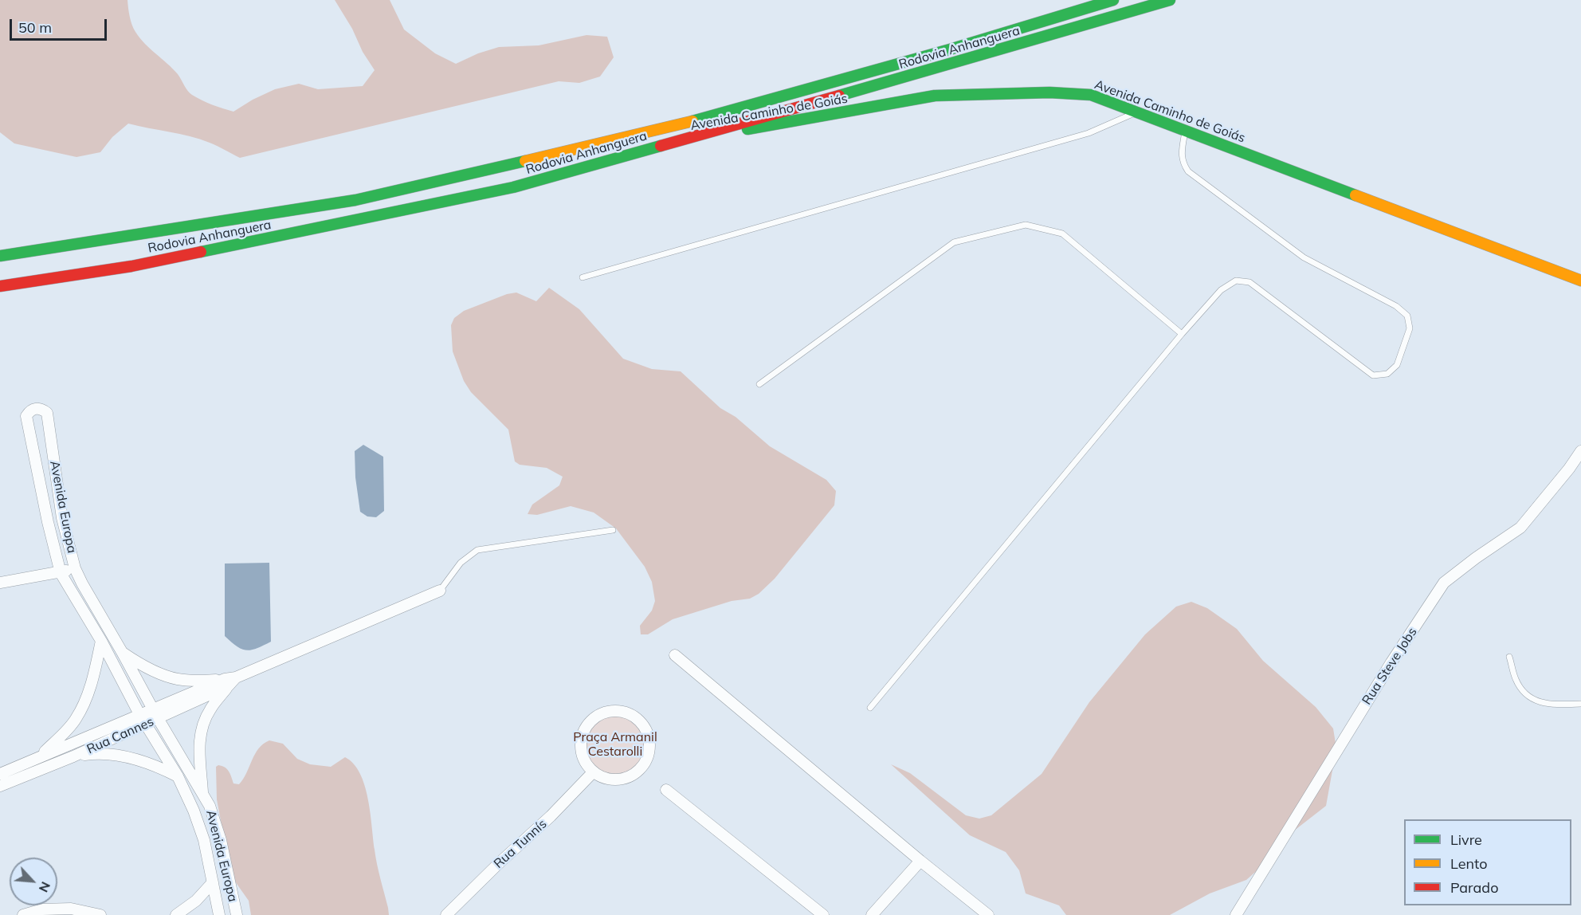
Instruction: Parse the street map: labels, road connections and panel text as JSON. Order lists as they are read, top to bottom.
{
  "streets": {
    "main road": ["Rodovia Anhanguera", "Avenida Caminho de Goiás"],
    "street": [
      "Avenida Europa",
      "Rua Steve Jobs",
      "Rua Cannes",
      "Rua Tunnís"
    ]
  },
  "crossings": [
    ["Rodovia Anhanguera", "Avenida Caminho de Goiás"],
    ["Avenida Europa", "Rua Cannes"]
  ],
  "parks": ["Praça Armanil Cestarolli"],
  "legend": ["Livre", "Lento", "Parado"],
  "scale_bar": "50 m",
  "north": "bottom right"
}
